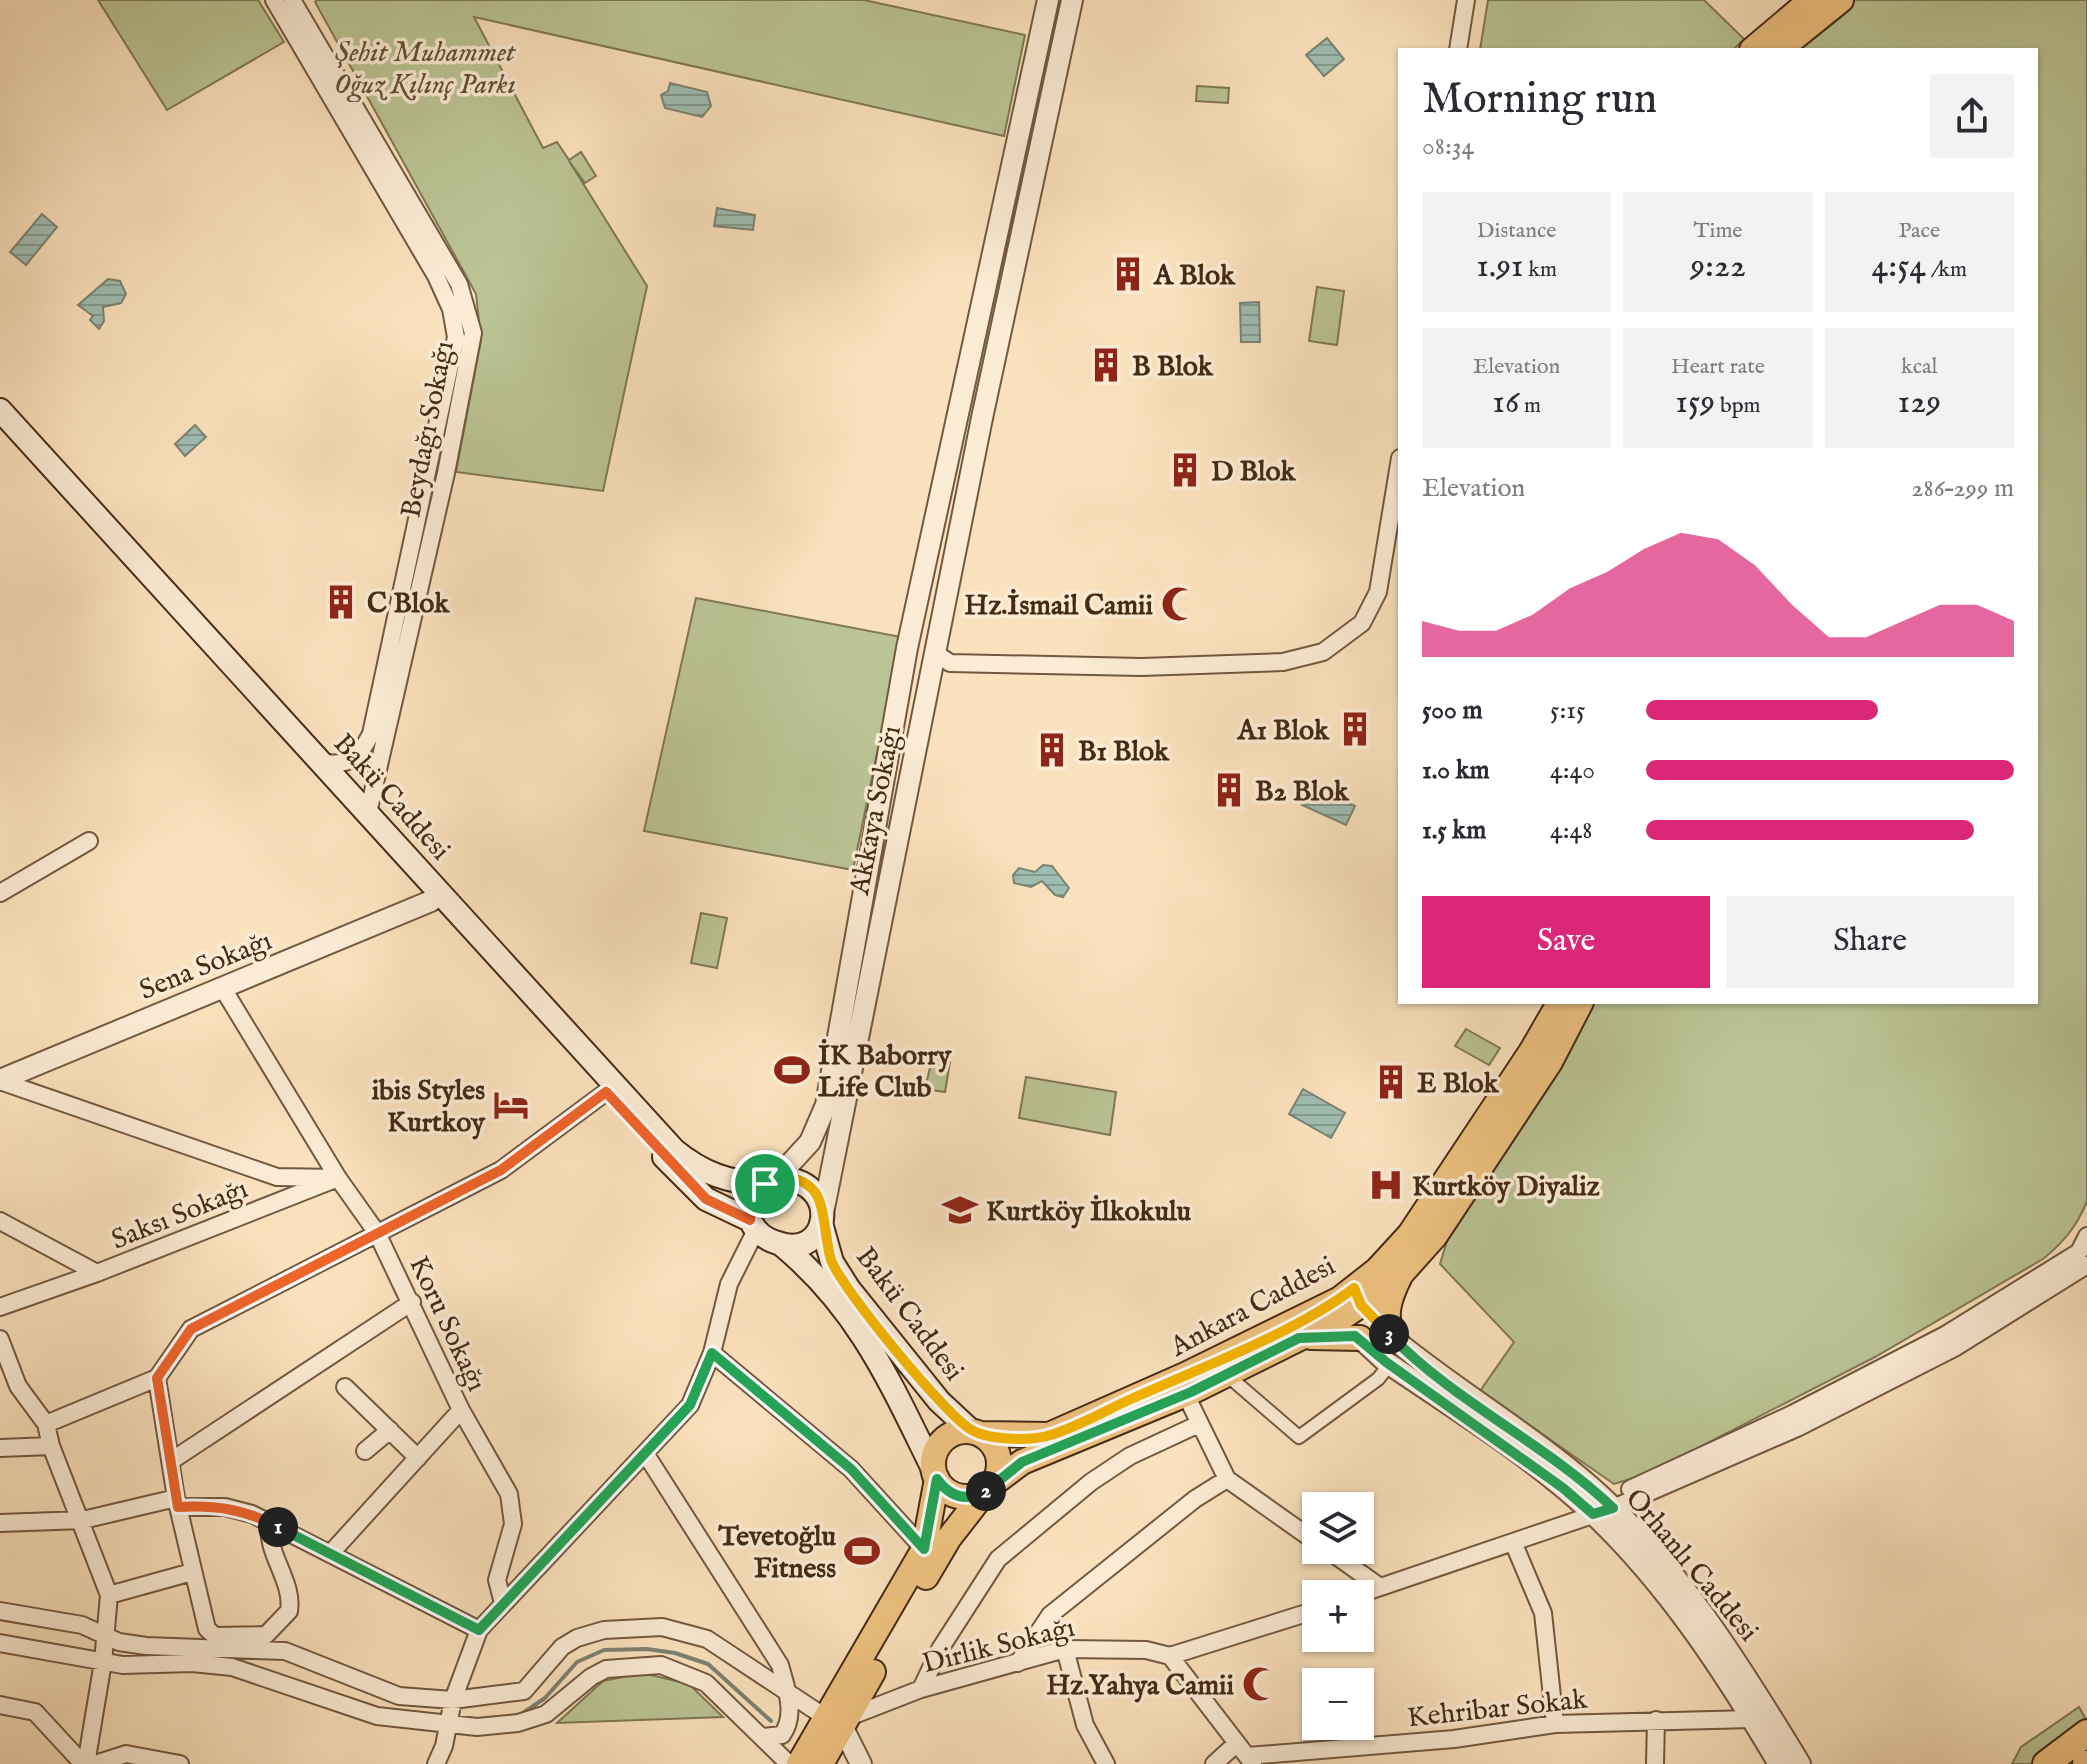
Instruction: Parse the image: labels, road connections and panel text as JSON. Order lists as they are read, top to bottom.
{
  "streets": {
    "main road": ["Bakü Caddesi", "Ankara Caddesi"],
    "street": [
      "Beydağı Sokağı",
      "Akkaya Sokağı",
      "Sena Sokağı",
      "Saksı Sokağı",
      "Koru Sokağı",
      "Orhanlı Caddesi",
      "Dirlik Sokağı",
      "Kehribar Sokak"
    ]
  },
  "crossings": [
    ["Beydağı Sokağı", "Bakü Caddesi"],
    ["Bakü Caddesi", "Akkaya Sokağı"],
    ["Bakü Caddesi", "Sena Sokağı"],
    ["Bakü Caddesi", "Ankara Caddesi"],
    ["Sena Sokağı", "Koru Sokağı"],
    ["Saksı Sokağı", "Koru Sokağı"],
    ["Ankara Caddesi", "Dirlik Sokağı"],
    ["Orhanlı Caddesi", "Kehribar Sokak"]
  ],
  "parks": ["Şehit Muhammet Oğuz Kılınç Parkı"],
  "places": {
    "building": [
      "A Blok",
      "B Blok",
      "D Blok",
      "C Blok",
      "A1 Blok",
      "B1 Blok",
      "B2 Blok",
      "E Blok"
    ],
    "mosque": ["Hz.İsmail Camii", "Hz.Yahya Camii"],
    "sports": ["İK Baborry Life Club", "Tevetoğlu Fitness"],
    "hotel": ["ibis Styles Kurtkoy"],
    "hospital": ["Kurtköy Diyaliz"],
    "school or university": ["Kurtköy İlkokulu"]
  },
  "page": {
    "heading": ["Morning run", "08:34"],
    "stats": [
      ["Distance", "1.91 km"],
      ["Time", "9:22"],
      ["Pace", "4:54 /km"],
      ["Elevation", "16 m"],
      ["Heart rate", "159 bpm"],
      ["kcal", "129"]
    ],
    "chart": ["Elevation", "286–299 m"],
    "list": [
      {
        "name": "500 m",
        "note": "5:15"
      },
      {
        "name": "1.0 km",
        "note": "4:40"
      },
      {
        "name": "1.5 km",
        "note": "4:48"
      }
    ],
    "buttons": ["Save", "Share"],
    "pins": ["3", "2", "1"],
    "map_buttons": ["+", "−"]
  }
}
